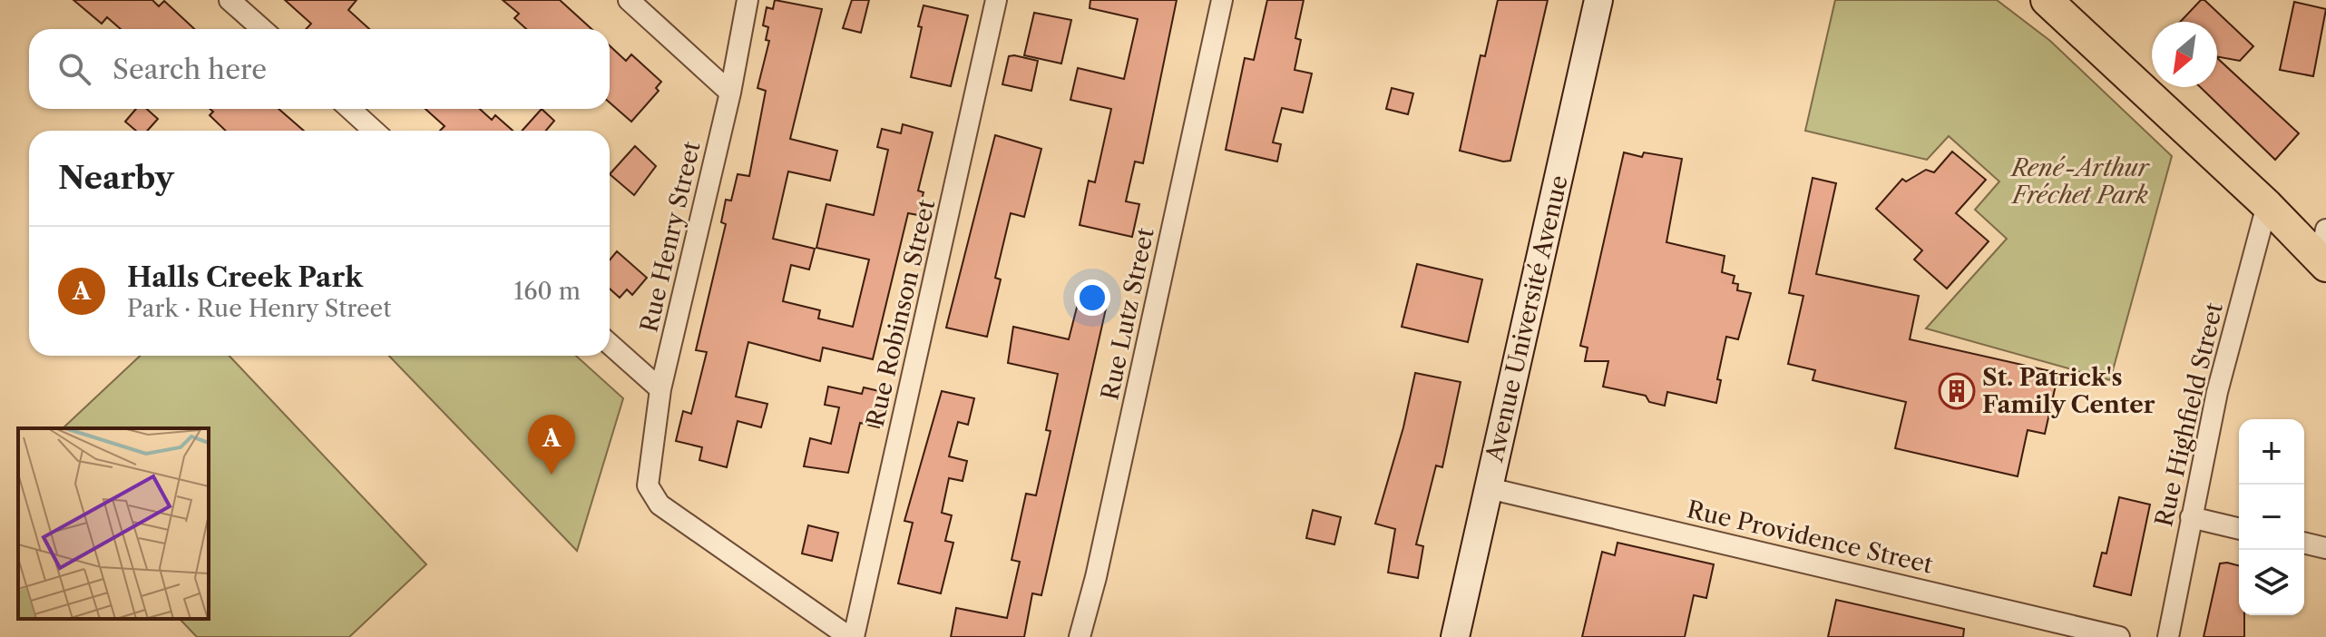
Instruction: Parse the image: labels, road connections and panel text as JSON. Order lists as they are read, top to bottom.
{
  "streets": {
    "street": [
      "Rue Henry Street",
      "Rue Robinson Street",
      "Rue Lutz Street",
      "Avenue Université Avenue",
      "Rue Highfield Street",
      "Rue Providence Street"
    ]
  },
  "crossings": [
    ["Rue Henry Street", "Rue Robinson Street"],
    ["Avenue Université Avenue", "Rue Providence Street"]
  ],
  "parks": ["René-Arthur Fréchet Park"],
  "places": {
    "building": ["St. Patrick's Family Center"]
  },
  "north": "bottom left",
  "page": {
    "search": "Search here",
    "heading": "Nearby",
    "list": [
      {
        "mark": "A",
        "name": "Halls Creek Park",
        "note": "Park · Rue Henry Street",
        "value": "160 m"
      }
    ],
    "pins": "A",
    "map_buttons": ["+", "−"]
  }
}
